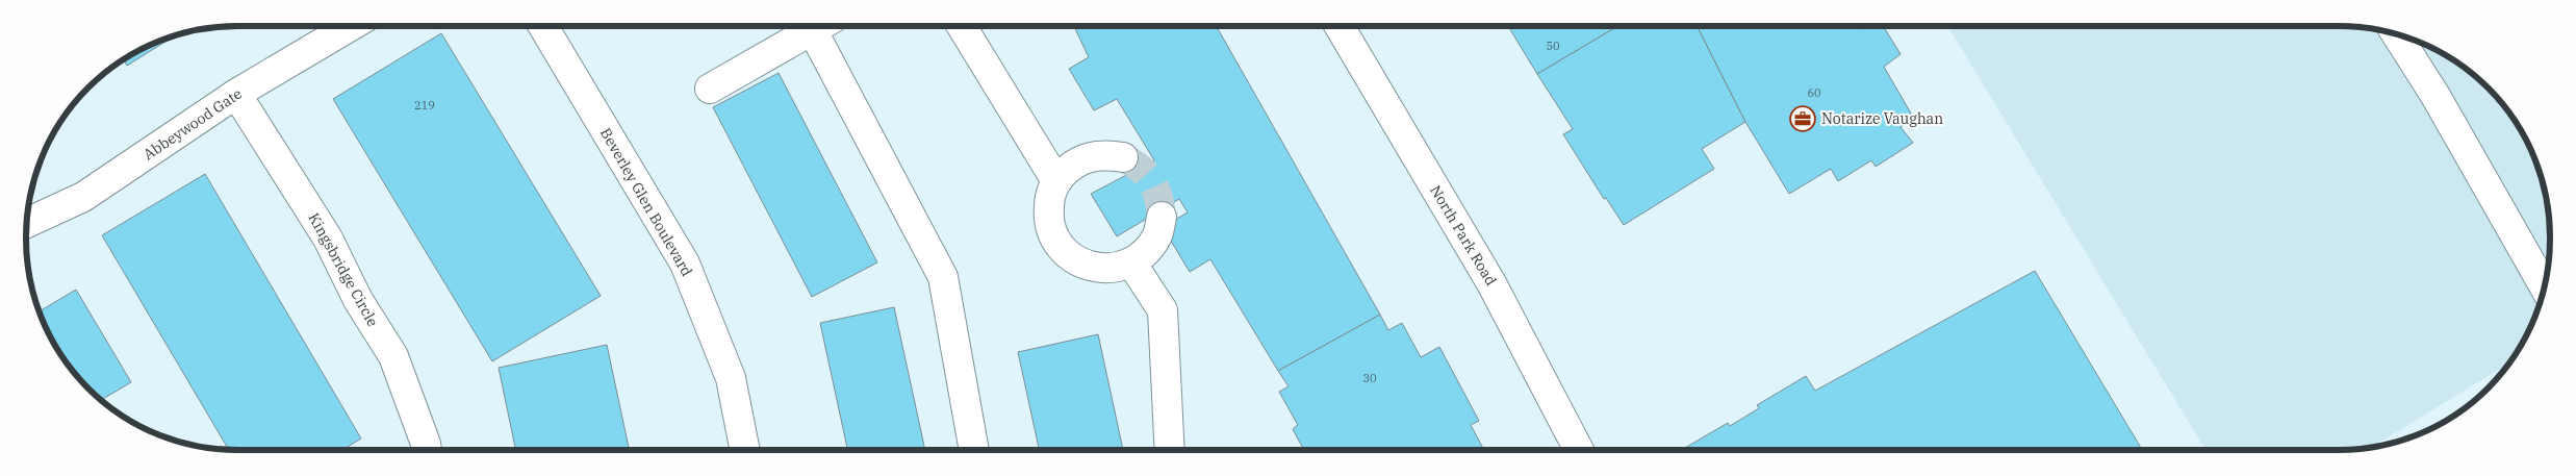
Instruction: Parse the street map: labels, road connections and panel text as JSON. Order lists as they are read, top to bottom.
{
  "streets": {
    "street": [
      "Abbeywood Gate",
      "Beverley Glen Boulevard",
      "North Park Road",
      "Kingsbridge Circle"
    ]
  },
  "crossings": [
    ["Abbeywood Gate", "Kingsbridge Circle"]
  ],
  "places": {
    "office": ["Notarize Vaughan"]
  },
  "house_numbers": [
    "50",
    "60",
    "219",
    "30"
  ]
}
